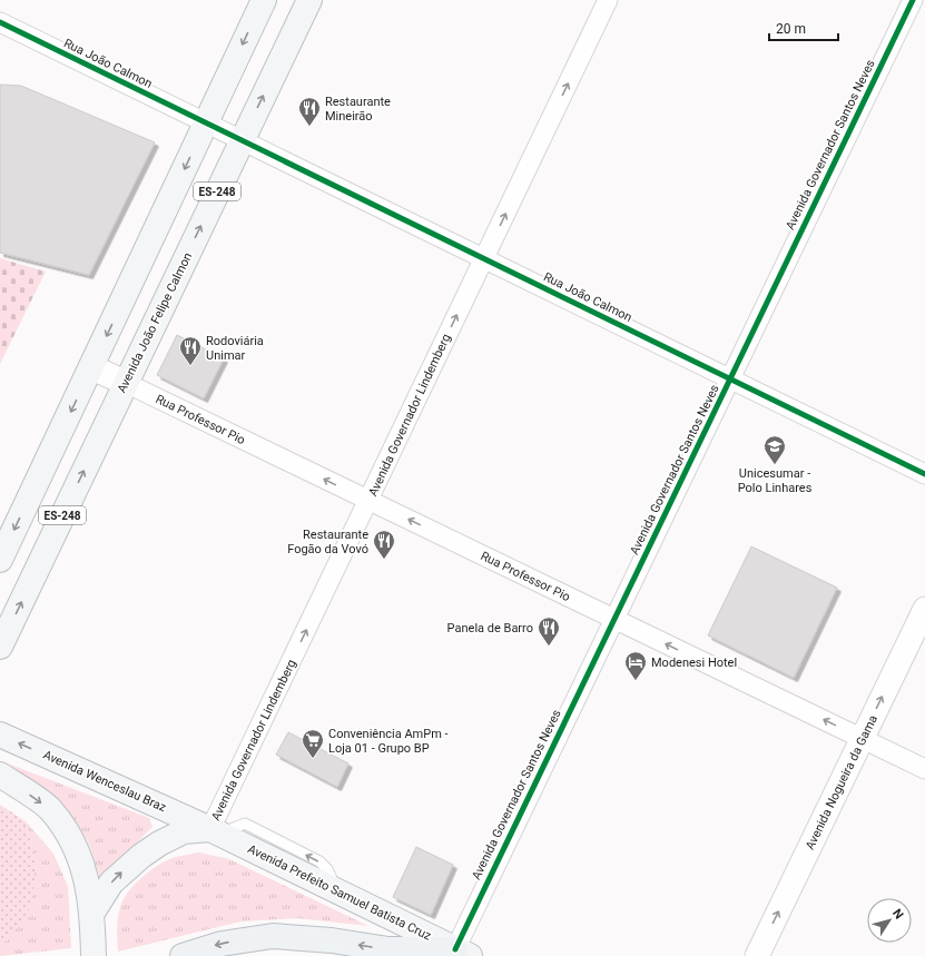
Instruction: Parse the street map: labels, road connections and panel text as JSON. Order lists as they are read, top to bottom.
{
  "streets": {
    "main road": [
      "ES-248",
      "Avenida João Felipe Calmon",
      "Avenida Wenceslau Braz",
      "Avenida Prefeito Samuel Batista Cruz"
    ],
    "street": [
      "Rua João Calmon",
      "Avenida Governador Santos Neves",
      "Avenida Governador Lindemberg",
      "Rua Professor Pio",
      "Avenida Nogueira da Gama"
    ]
  },
  "crossings": [
    ["Rua João Calmon", "Avenida Governador Santos Neves"],
    ["Rua João Calmon", "ES-248"],
    ["Rua João Calmon", "Avenida João Felipe Calmon"],
    ["Rua João Calmon", "Avenida Governador Lindemberg"],
    ["Avenida Governador Santos Neves", "Rua Professor Pio"],
    ["Avenida Governador Santos Neves", "Avenida Prefeito Samuel Batista Cruz"],
    ["Avenida João Felipe Calmon", "Rua Professor Pio"],
    ["Avenida Governador Lindemberg", "Rua Professor Pio"],
    ["Avenida Governador Lindemberg", "Avenida Wenceslau Braz"],
    ["Avenida Governador Lindemberg", "Avenida Prefeito Samuel Batista Cruz"],
    ["Rua Professor Pio", "Avenida Nogueira da Gama"],
    ["Avenida Wenceslau Braz", "Avenida Prefeito Samuel Batista Cruz"]
  ],
  "one_way": [
    "Avenida Governador Lindemberg",
    "Rua Professor Pio",
    "Avenida Wenceslau Braz",
    "Avenida Nogueira da Gama",
    "Avenida Prefeito Samuel Batista Cruz"
  ],
  "places": {
    "restaurant": [
      "Restaurante Mineirão",
      "Rodoviária Unimar",
      "Restaurante Fogão da Vovó",
      "Panela de Barro"
    ],
    "school or university": ["Unicesumar - Polo Linhares"],
    "hotel": ["Modenesi Hotel"],
    "supermarket": ["Conveniência AmPm - Loja 01 - Grupo BP"]
  },
  "scale_bar": "20 m",
  "north": "top right"
}
